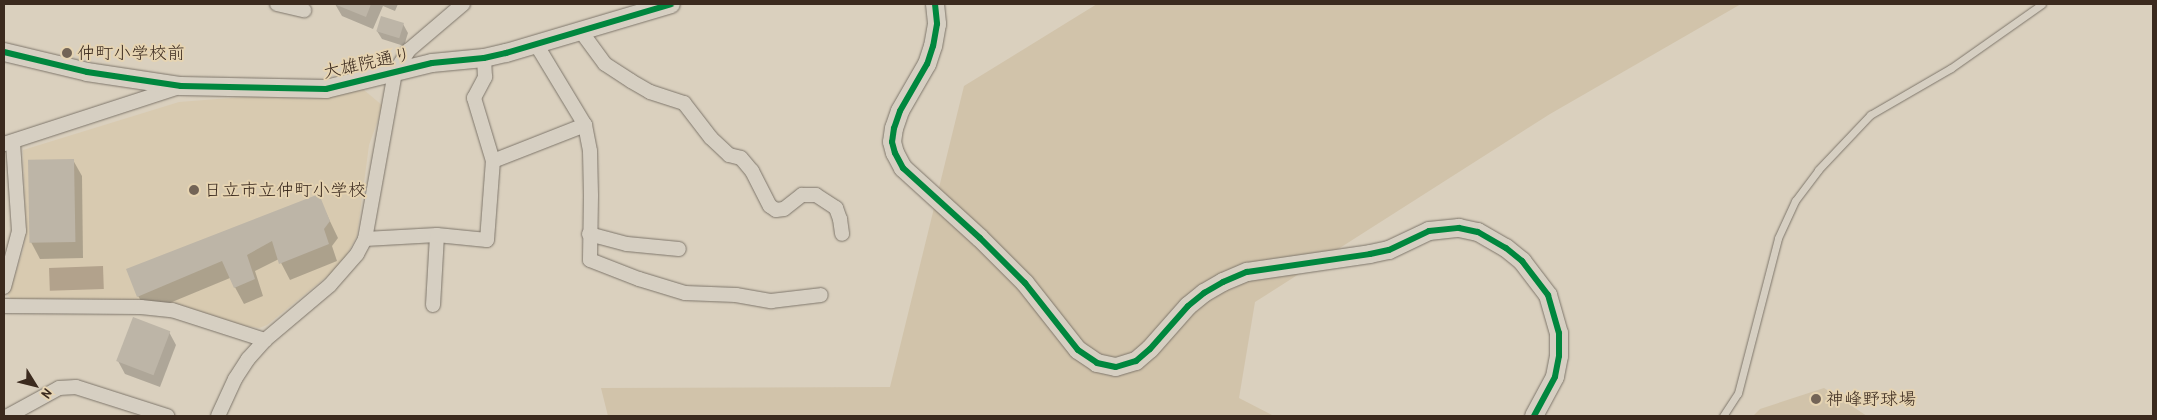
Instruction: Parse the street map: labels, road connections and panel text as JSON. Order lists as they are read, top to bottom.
{
  "streets": {
    "street": ["大雄院通り"]
  },
  "places": ["仲町小学校前", "日立市立仲町小学校", "神峰野球場"],
  "north": "bottom right"
}
